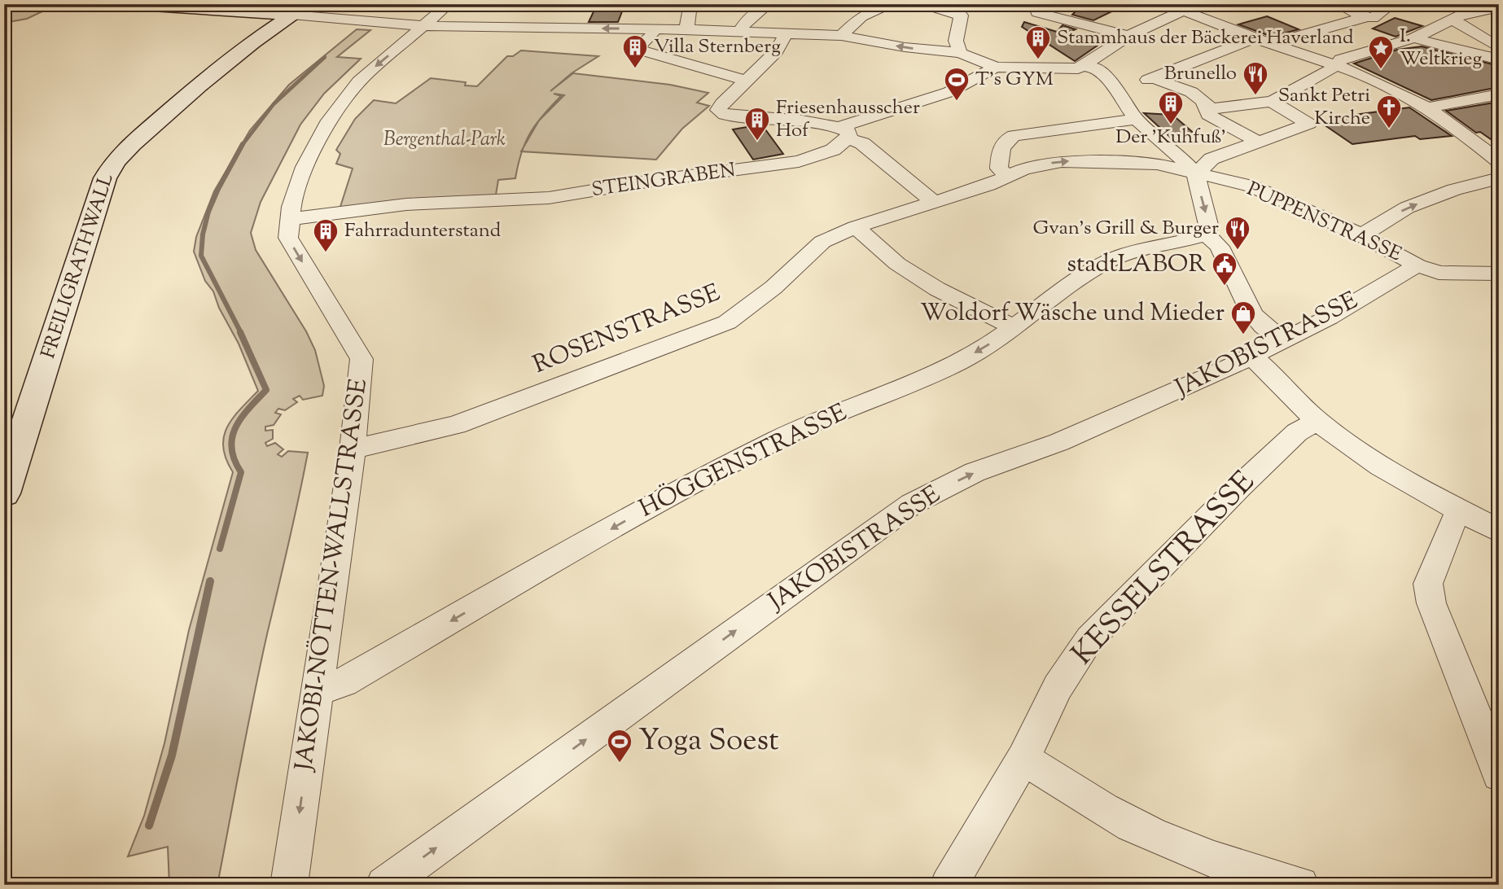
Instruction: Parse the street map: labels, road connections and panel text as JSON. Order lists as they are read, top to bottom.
{
  "streets": {
    "street": [
      "STEINGRABEN",
      "PUPPENSTRASSE",
      "FREILIGRATHWALL",
      "ROSENSTRASSE",
      "JAKOBISTRASSE",
      "HÖGGENSTRASSE",
      "KESSELSTRASSE",
      "JAKOBI-NÖTTEN-WALLSTRASSE"
    ]
  },
  "crossings": [
    ["STEINGRABEN", "JAKOBI-NÖTTEN-WALLSTRASSE"],
    ["PUPPENSTRASSE", "ROSENSTRASSE"],
    ["PUPPENSTRASSE", "JAKOBISTRASSE"],
    ["ROSENSTRASSE", "JAKOBI-NÖTTEN-WALLSTRASSE"],
    ["HÖGGENSTRASSE", "JAKOBI-NÖTTEN-WALLSTRASSE"]
  ],
  "one_way": ["JAKOBISTRASSE", "HÖGGENSTRASSE", "JAKOBI-NÖTTEN-WALLSTRASSE"],
  "parks": ["Bergenthal-Park"],
  "places": {
    "building": [
      "Stammhaus der Bäckerei Haverland",
      "Villa Sternberg",
      "Der 'Kuhfuß'",
      "Friesenhausscher Hof",
      "Fahrradunterstand"
    ],
    "place": ["I. Weltkrieg"],
    "restaurant": ["Brunello", "Gvan's Grill & Burger"],
    "sports": ["T's GYM", "Yoga Soest"],
    "church": ["Sankt Petri Kirche"],
    "public building": ["stadtLABOR"],
    "shop": ["Woldorf Wäsche und Mieder"]
  }
}
